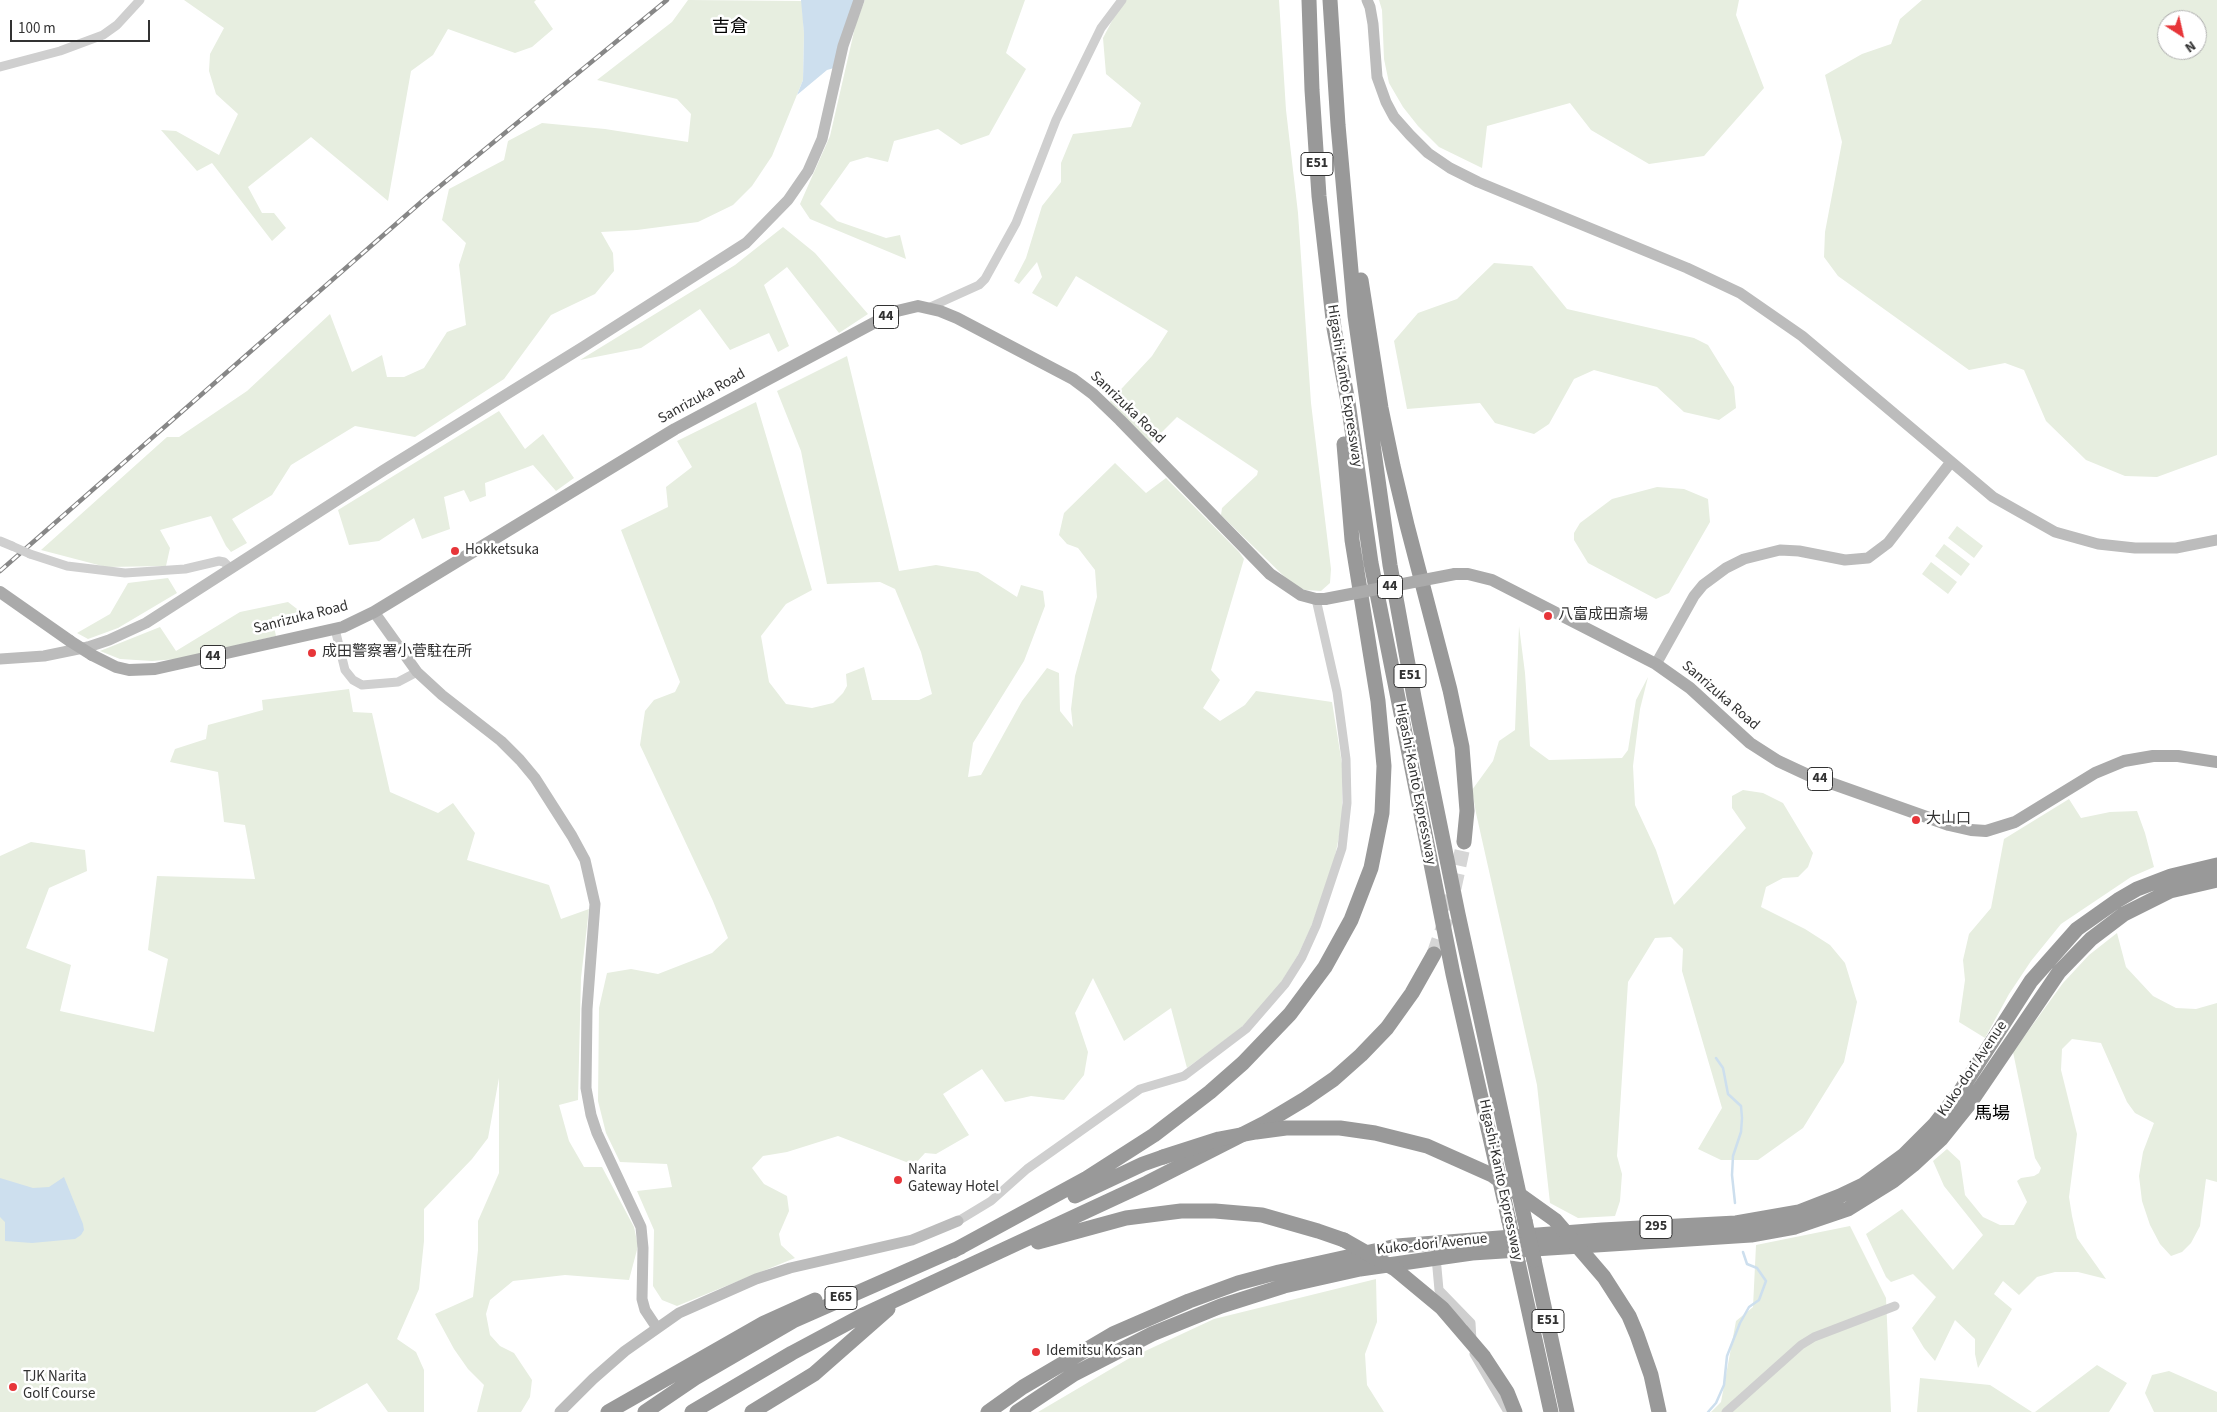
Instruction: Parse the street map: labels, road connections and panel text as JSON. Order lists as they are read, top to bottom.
{
  "streets": {
    "highway": [
      "E51",
      "Higashi-Kanto Expressway",
      "Kuko-dori Avenue",
      "295",
      "E65"
    ],
    "main road": ["44", "Sanrizuka Road"]
  },
  "districts": ["吉倉", "馬場"],
  "places": [
    "Hokketsuka",
    "八富成田斎場",
    "成田警察署小菅駐在所",
    "大山口",
    "Narita Gateway Hotel",
    "Idemitsu Kosan",
    "TJK Narita Golf Course"
  ],
  "scale_bar": "100 m",
  "north": "bottom right"
}
